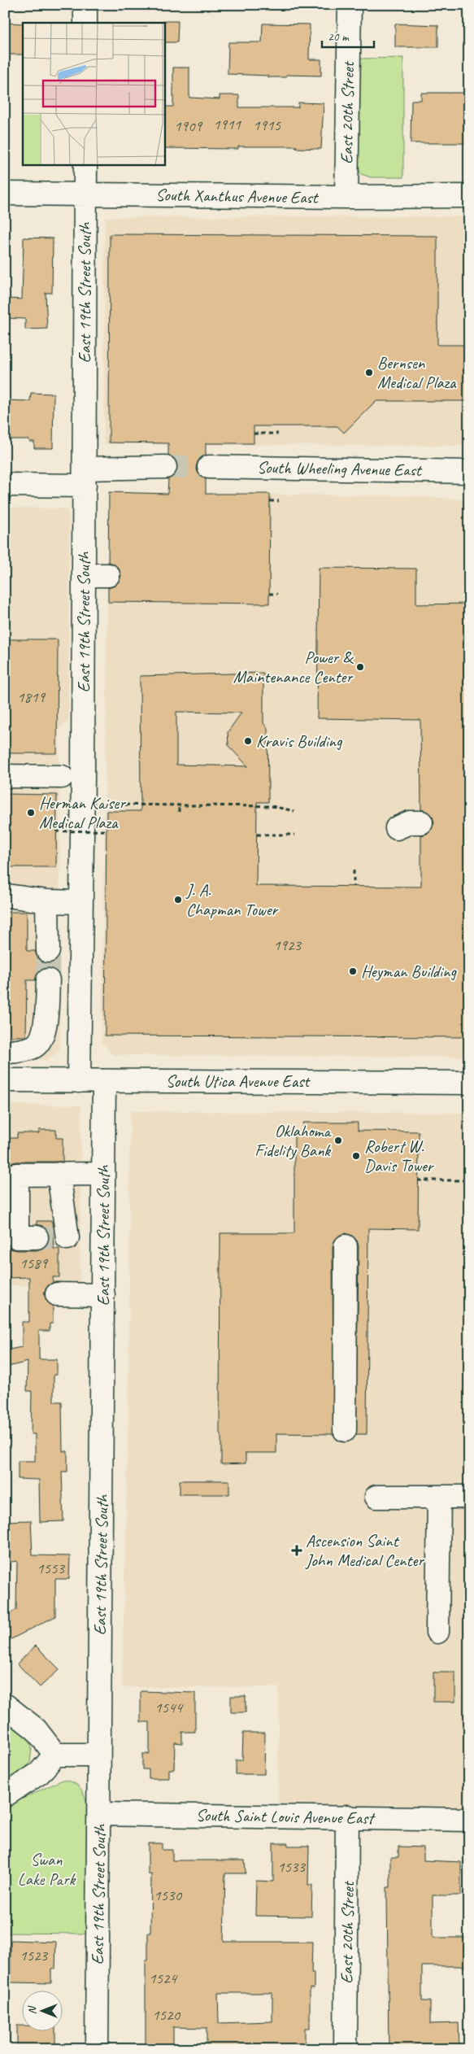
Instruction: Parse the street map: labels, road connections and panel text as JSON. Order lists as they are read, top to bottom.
{
  "streets": {
    "street": [
      "East 20th Street",
      "South Xanthus Avenue East",
      "East 19th Street South",
      "South Wheeling Avenue East",
      "South Utica Avenue East",
      "South Saint Louis Avenue East"
    ]
  },
  "crossings": [
    ["East 20th Street", "South Xanthus Avenue East"],
    ["East 20th Street", "South Saint Louis Avenue East"],
    ["South Xanthus Avenue East", "East 19th Street South"],
    ["East 19th Street South", "South Utica Avenue East"],
    ["East 19th Street South", "South Saint Louis Avenue East"]
  ],
  "parks": ["Swan Lake Park"],
  "places": {
    "other": [
      "Bernsen Medical Plaza",
      "Power & Maintenance Center",
      "Kravis Building",
      "Herman Kaiser Medical Plaza",
      "J. A. Chapman Tower",
      "Heyman Building",
      "Oklahoma Fidelity Bank",
      "Robert W. Davis Tower"
    ],
    "health": ["Ascension Saint John Medical Center"]
  },
  "house_numbers": [
    "1911",
    "1915",
    "1909",
    "1819",
    "1923",
    "1589",
    "1553",
    "1544",
    "1533",
    "1530",
    "1523",
    "1524",
    "1520"
  ],
  "scale_bar": "20 m",
  "north": "left"
}
